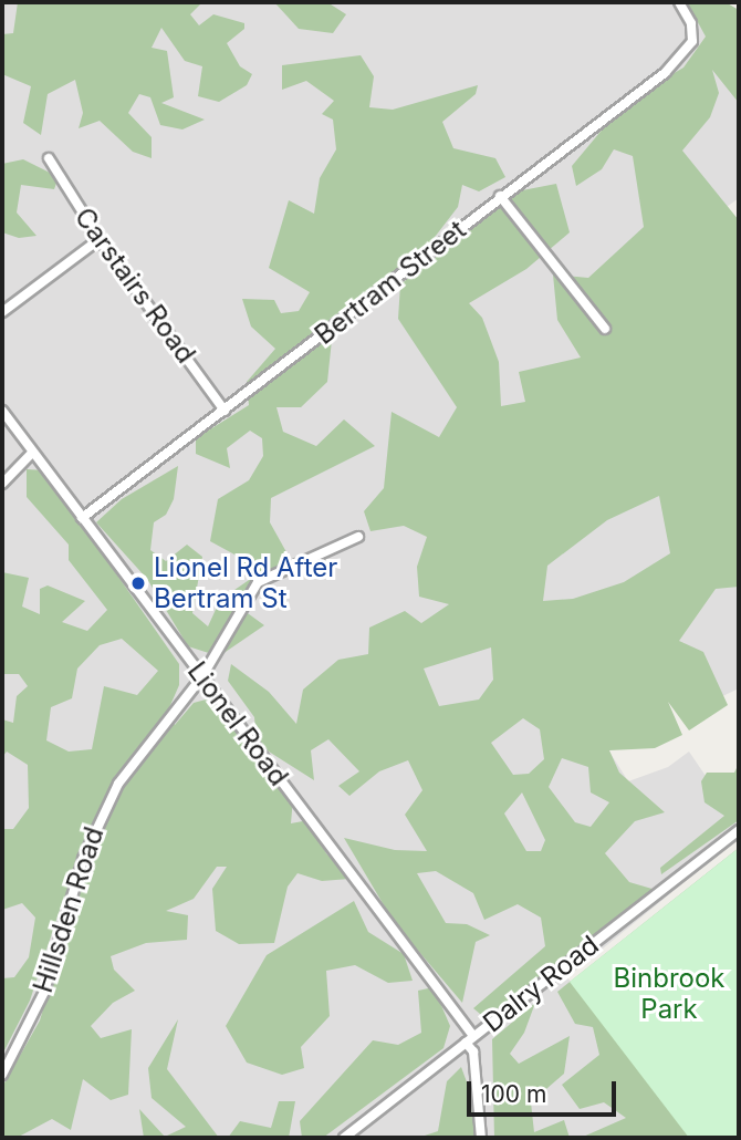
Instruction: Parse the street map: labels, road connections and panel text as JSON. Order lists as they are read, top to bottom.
{
  "streets": {
    "street": [
      "Bertram Street",
      "Carstairs Road",
      "Lionel Road",
      "Hillsden Road",
      "Dalry Road"
    ]
  },
  "crossings": [
    ["Bertram Street", "Carstairs Road"],
    ["Bertram Street", "Lionel Road"],
    ["Lionel Road", "Hillsden Road"],
    ["Lionel Road", "Dalry Road"]
  ],
  "parks": ["Binbrook Park"],
  "places": ["Lionel Rd After Bertram St"],
  "scale_bar": "100 m"
}
